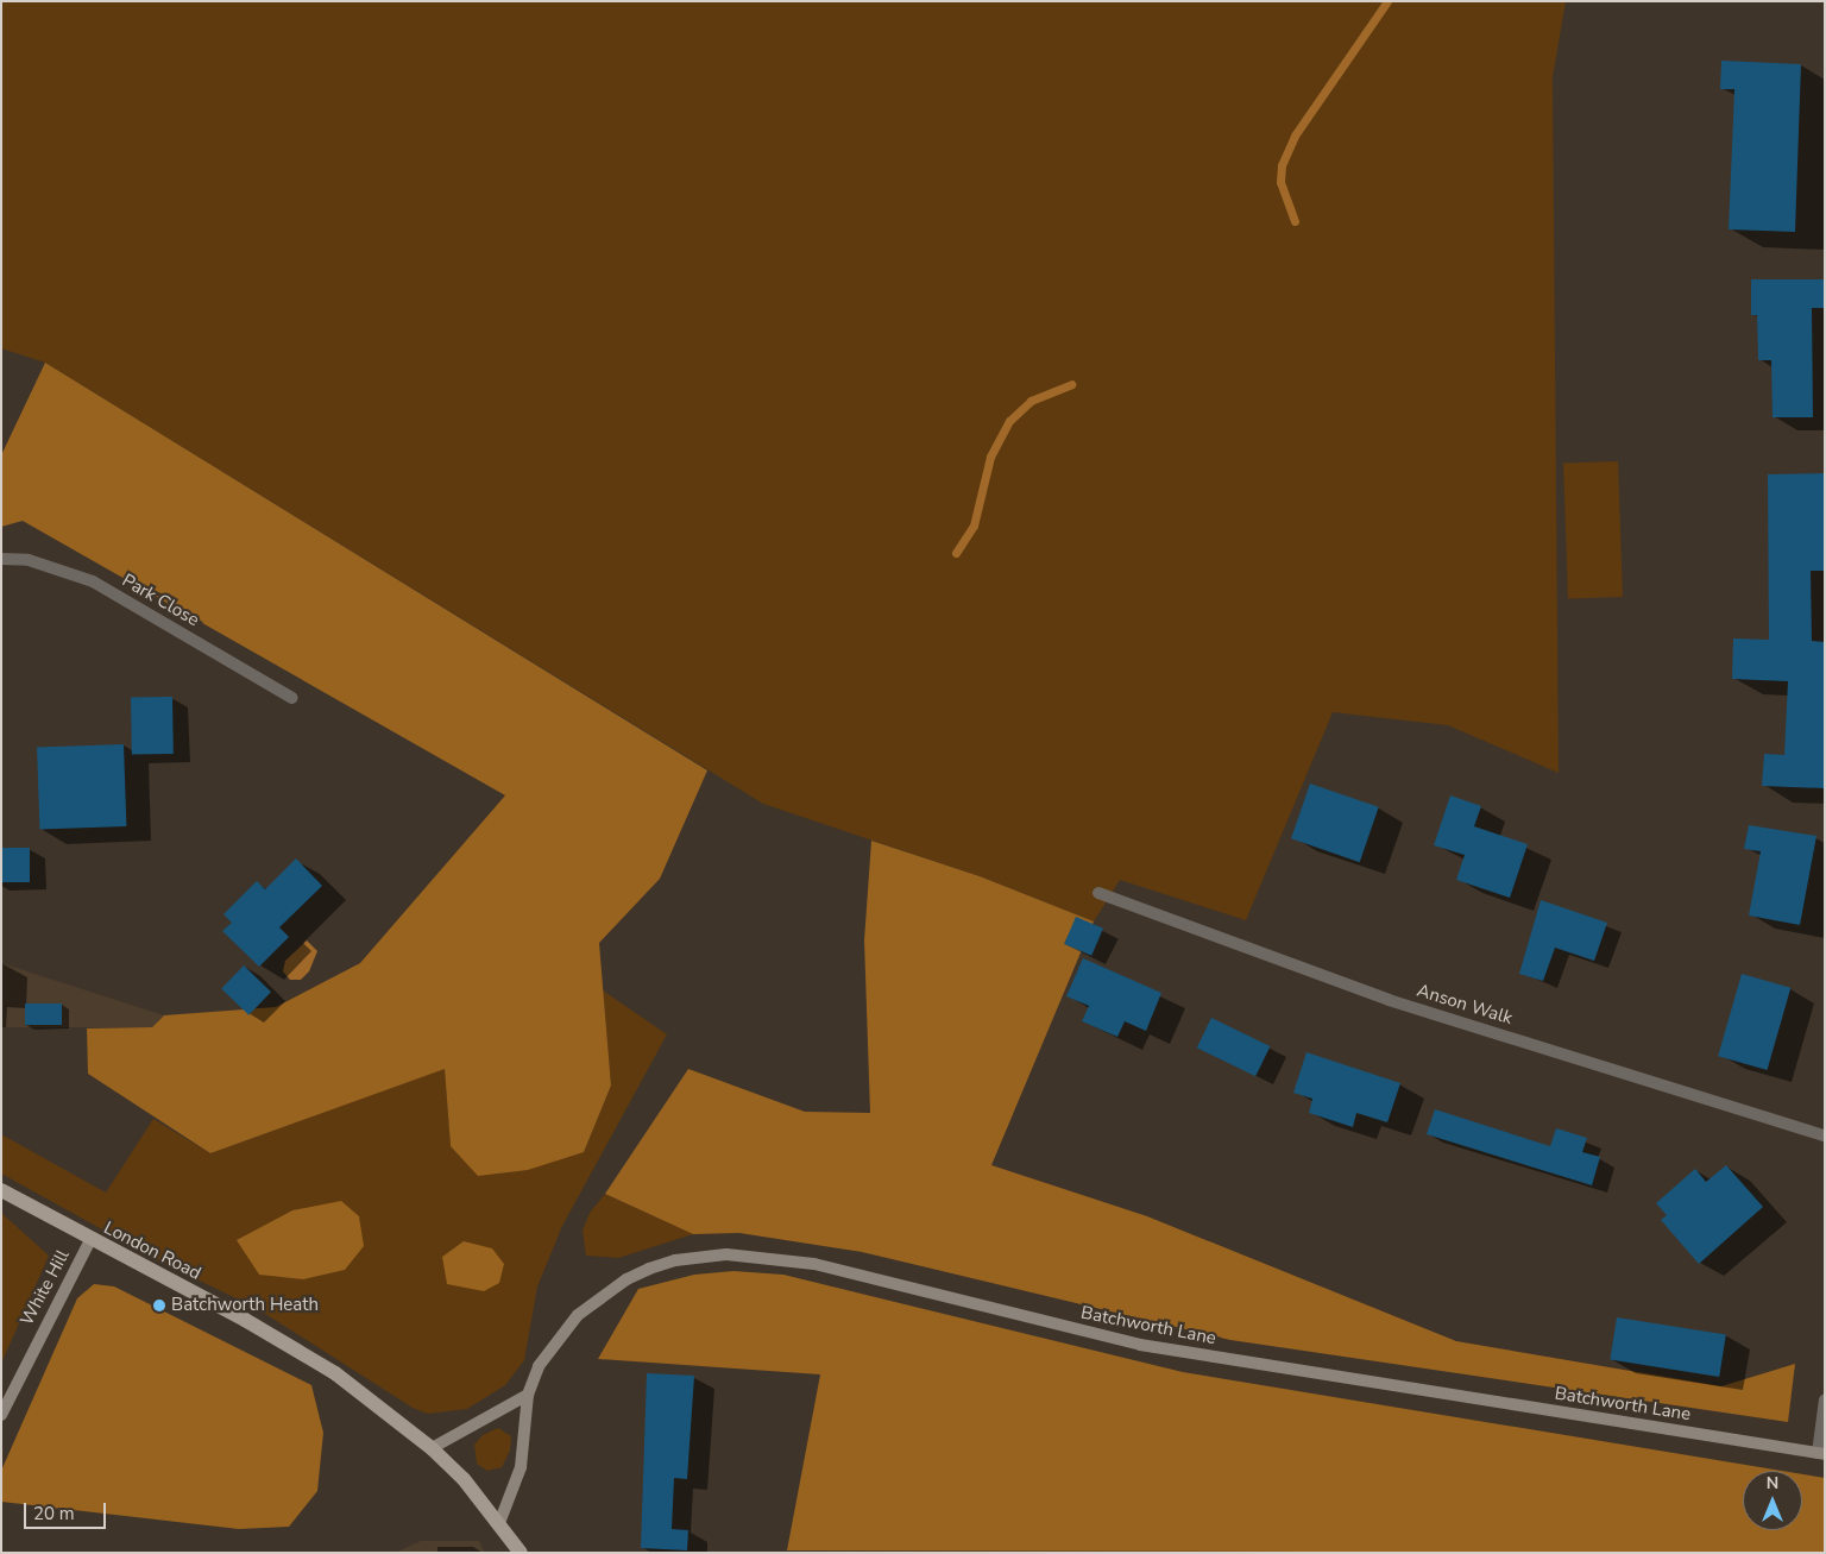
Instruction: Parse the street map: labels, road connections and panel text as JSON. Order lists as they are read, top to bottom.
{
  "streets": {
    "main road": ["London Road"],
    "street": [
      "Park Close",
      "Anson Walk",
      "White Hill",
      "Batchworth Lane"
    ]
  },
  "crossings": [
    ["London Road", "White Hill"],
    ["London Road", "Batchworth Lane"]
  ],
  "places": ["Batchworth Heath"],
  "scale_bar": "20 m",
  "north": "top"
}
